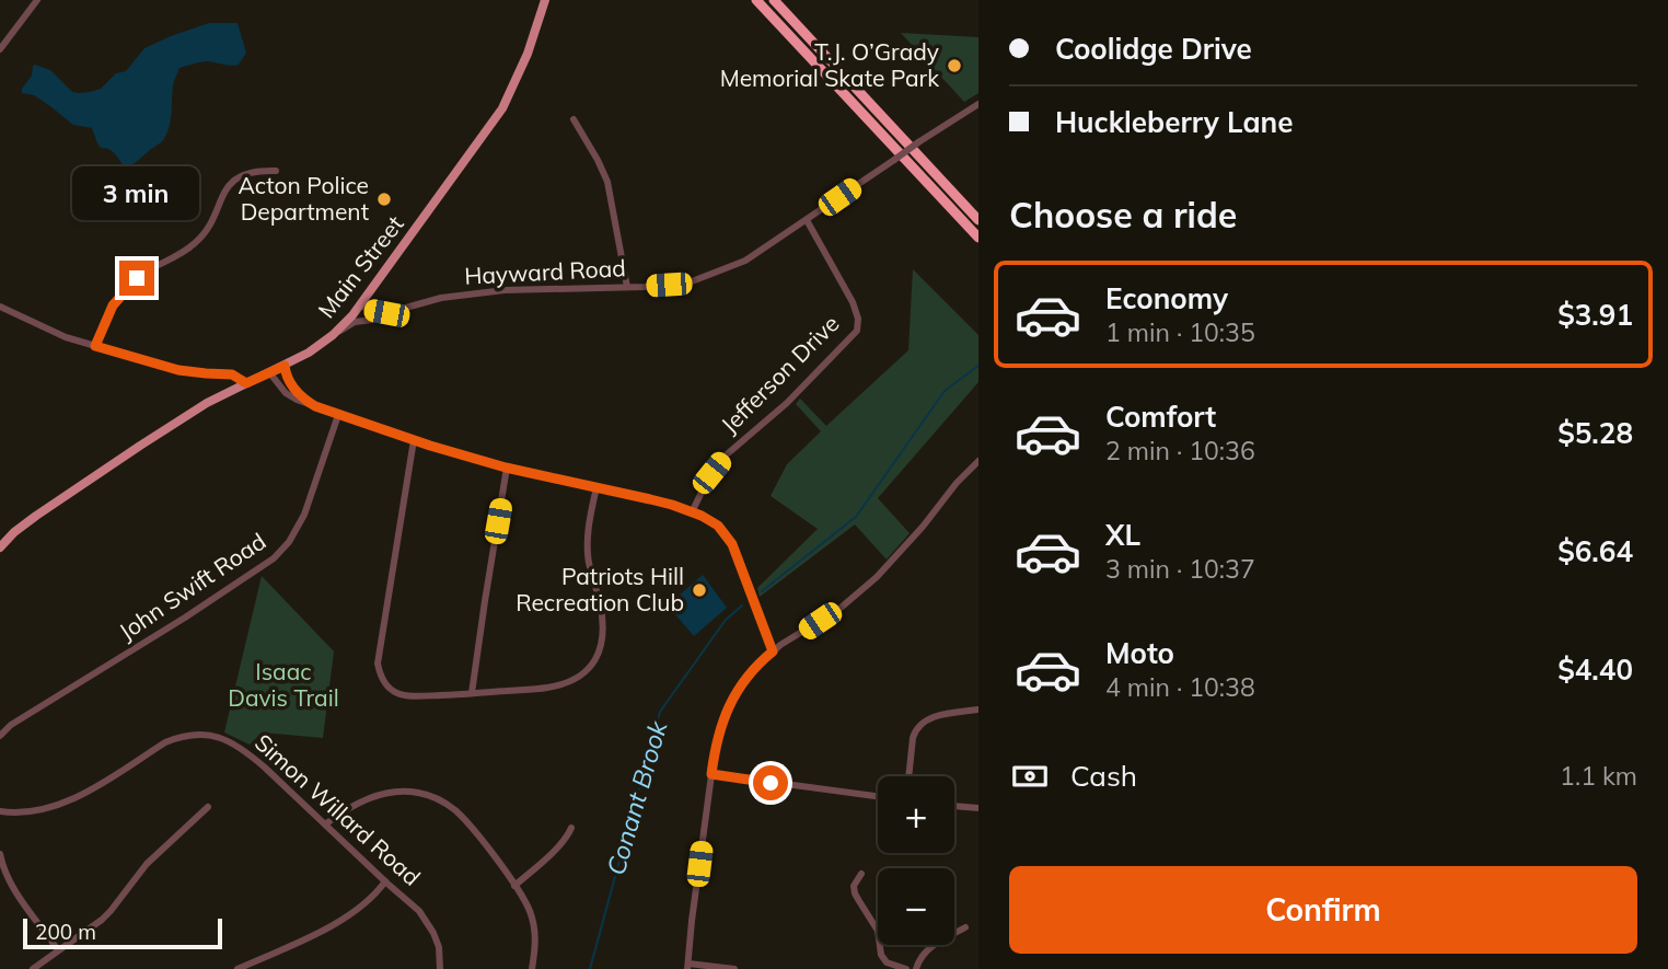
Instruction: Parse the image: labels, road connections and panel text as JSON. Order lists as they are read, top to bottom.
{
  "streets": {
    "main road": ["Main Street"],
    "street": [
      "Hayward Road",
      "Jefferson Drive",
      "John Swift Road",
      "Simon Willard Road"
    ]
  },
  "crossings": [
    ["Main Street", "Hayward Road"],
    ["Hayward Road", "Jefferson Drive"]
  ],
  "water": ["Conant Brook"],
  "parks": ["Isaac Davis Trail"],
  "places": ["T.J. O’Grady Memorial Skate Park", "Acton Police Department", "Patriots Hill Recreation Club"],
  "scale_bar": "200 m",
  "page": {
    "banner": ["Coolidge Drive", "Huckleberry Lane"],
    "bubble": "3 min",
    "heading": "Choose a ride",
    "list": [
      {
        "name": "Economy",
        "note": "1 min · 10:35",
        "value": "$3.91"
      },
      {
        "name": "Comfort",
        "note": "2 min · 10:36",
        "value": "$5.28"
      },
      {
        "name": "XL",
        "note": "3 min · 10:37",
        "value": "$6.64"
      },
      {
        "name": "Moto",
        "note": "4 min · 10:38",
        "value": "$4.40"
      }
    ],
    "pay": ["Cash", "1.1 km"],
    "map_buttons": ["+", "−"],
    "buttons": "Confirm",
    "scale": "200 m"
  }
}
